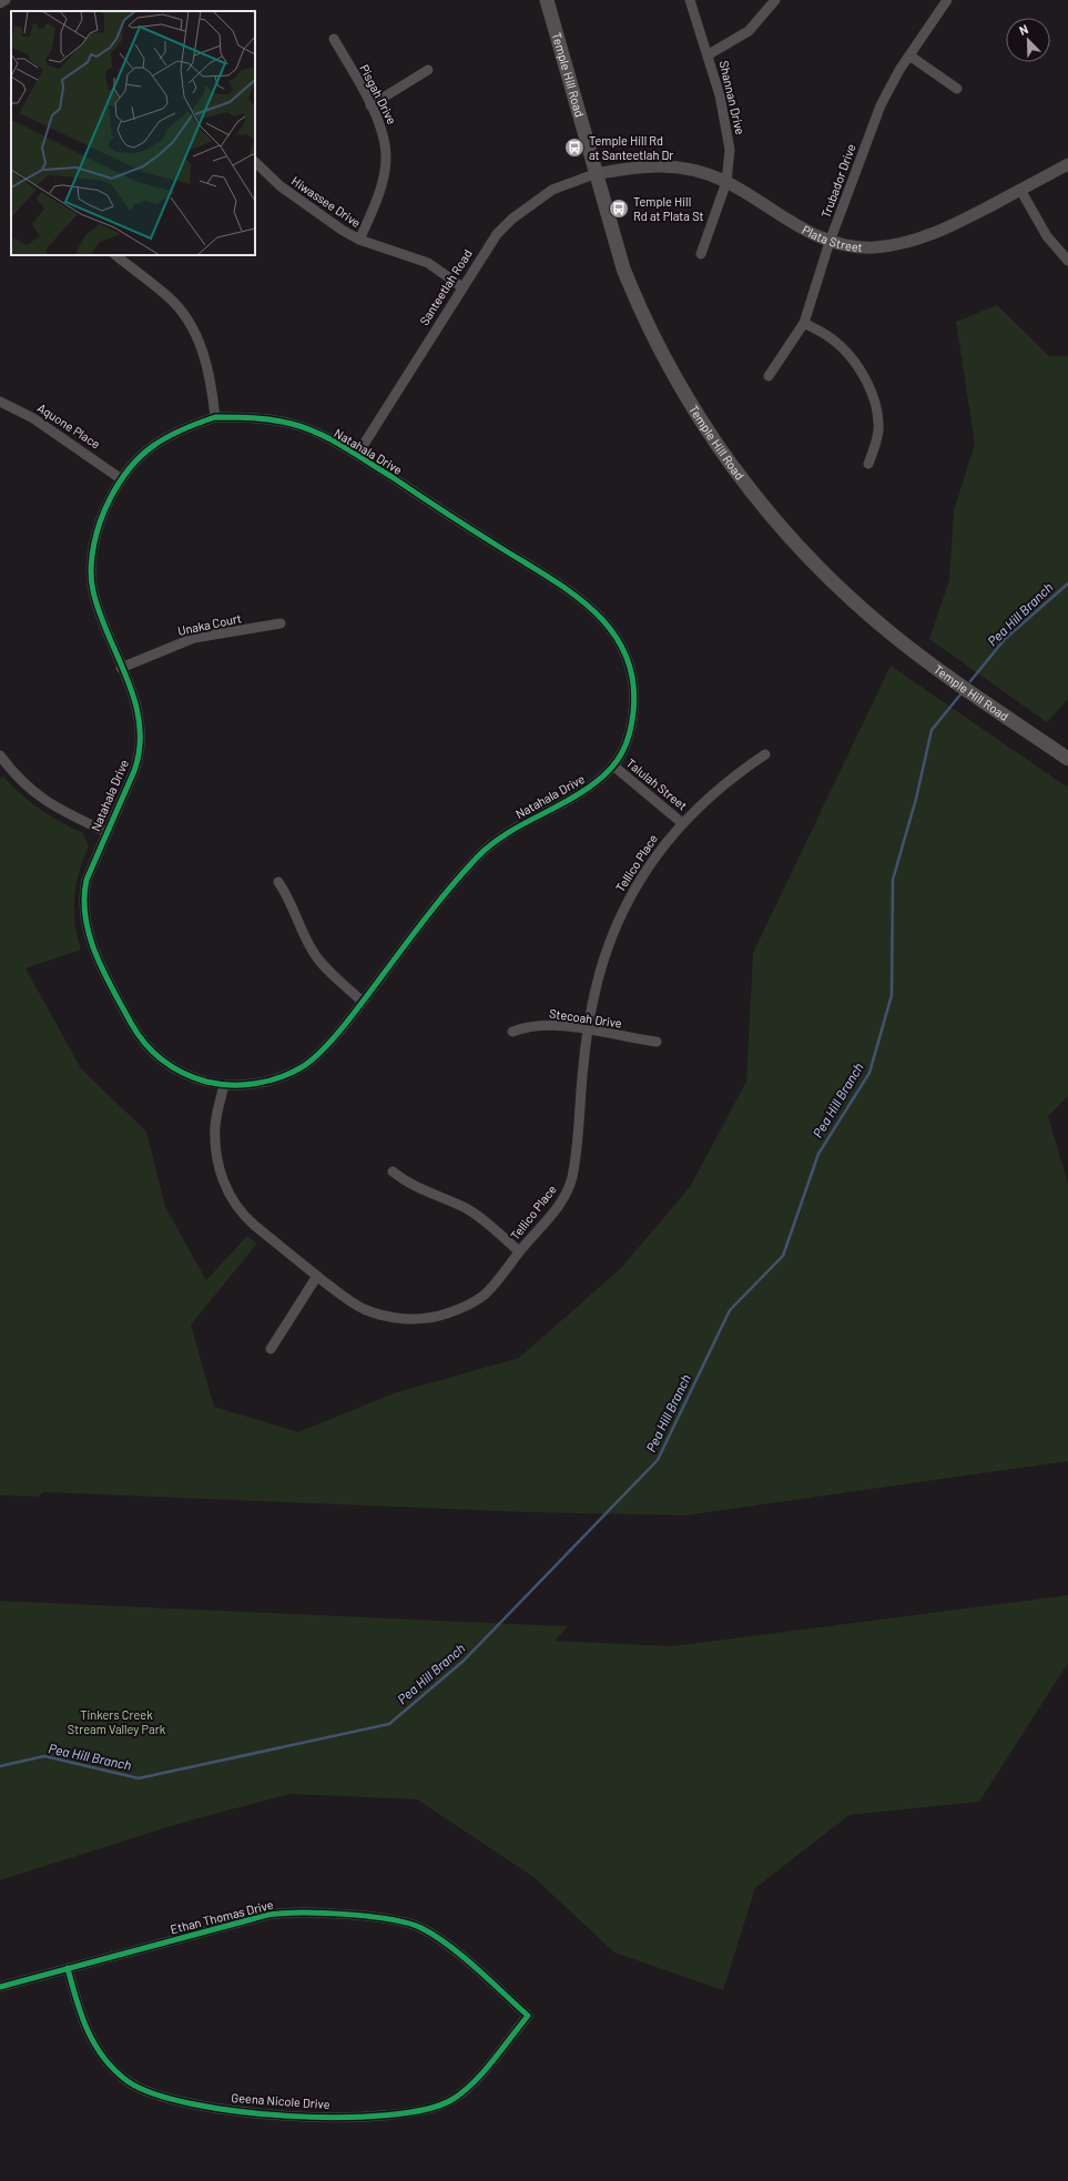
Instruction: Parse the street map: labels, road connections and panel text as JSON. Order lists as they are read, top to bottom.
{
  "streets": {
    "main road": ["Temple Hill Road"],
    "street": [
      "Pisgah Drive",
      "Shannan Drive",
      "Trubador Drive",
      "Hiwassee Drive",
      "Plata Street",
      "Santeetlah Road",
      "Aquone Place",
      "Natahala Drive",
      "Unaka Court",
      "Talulah Street",
      "Tellico Place",
      "Stecoah Drive",
      "Ethan Thomas Drive",
      "Geena Nicole Drive"
    ]
  },
  "crossings": [
    ["Temple Hill Road", "Plata Street"],
    ["Temple Hill Road", "Santeetlah Road"],
    ["Pisgah Drive", "Hiwassee Drive"],
    ["Shannan Drive", "Plata Street"],
    ["Trubador Drive", "Plata Street"],
    ["Hiwassee Drive", "Santeetlah Road"],
    ["Plata Street", "Santeetlah Road"],
    ["Santeetlah Road", "Natahala Drive"],
    ["Aquone Place", "Natahala Drive"],
    ["Natahala Drive", "Unaka Court"],
    ["Natahala Drive", "Talulah Street"],
    ["Natahala Drive", "Tellico Place"],
    ["Talulah Street", "Tellico Place"],
    ["Tellico Place", "Stecoah Drive"],
    ["Ethan Thomas Drive", "Geena Nicole Drive"]
  ],
  "water": ["Pea Hill Branch"],
  "parks": ["Tinkers Creek Stream Valley Park"],
  "places": {
    "bus stop": ["Temple Hill Rd at Santeetlah Dr", "Temple Hill Rd at Plata St"]
  },
  "north": "top left"
}
